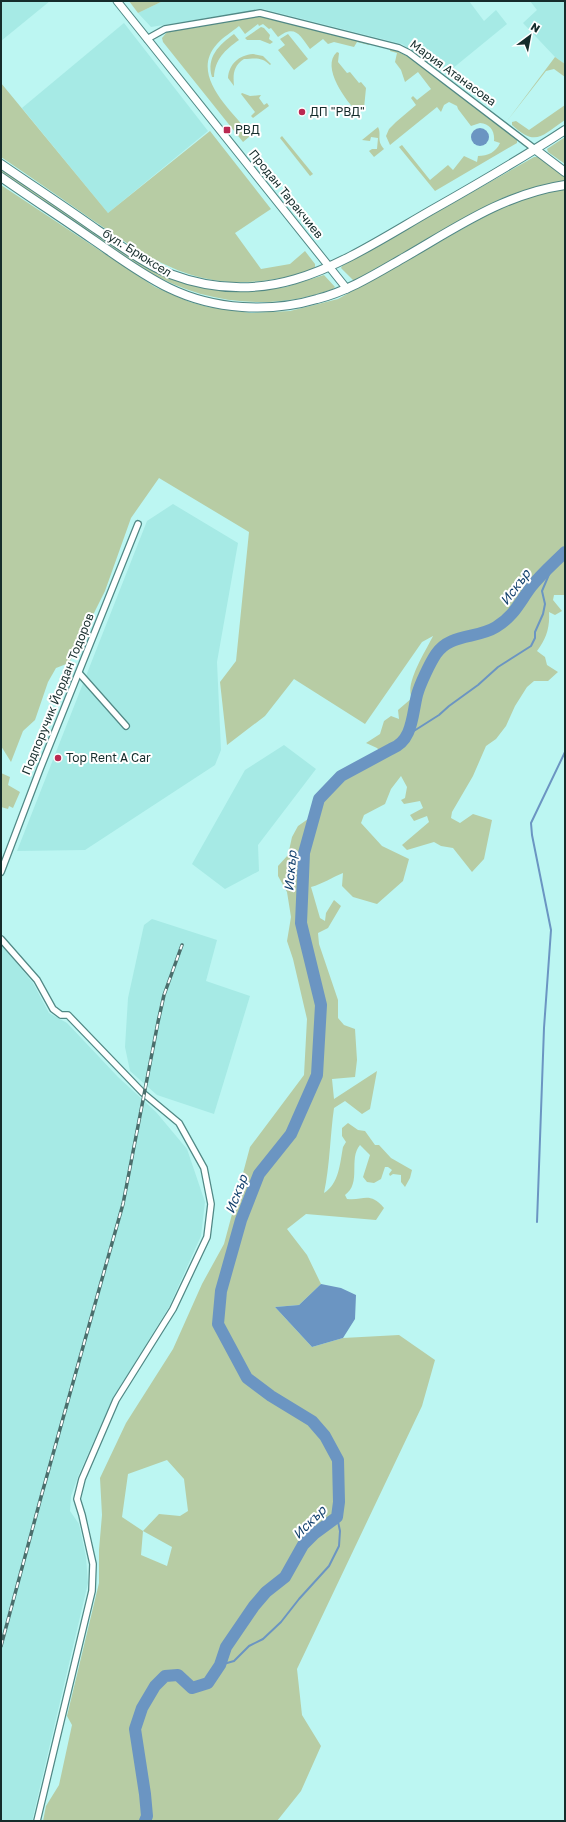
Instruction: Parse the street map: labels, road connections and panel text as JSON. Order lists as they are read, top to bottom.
{
  "streets": {
    "main road": ["бул. Брюксел"],
    "street": ["Мария Атанасова", "Продан Таракчиев", "Подпоручик Йордан Тодоров"]
  },
  "crossings": [
    ["Мария Атанасова", "Продан Таракчиев"],
    ["Мария Атанасова", "бул. Брюксел"],
    ["Продан Таракчиев", "бул. Брюксел"]
  ],
  "water": ["Искър"],
  "places": {
    "other": ["ДП \"РВД\"", "Top Rent A Car"],
    "transit": ["РВД"]
  },
  "north": "top right"
}
